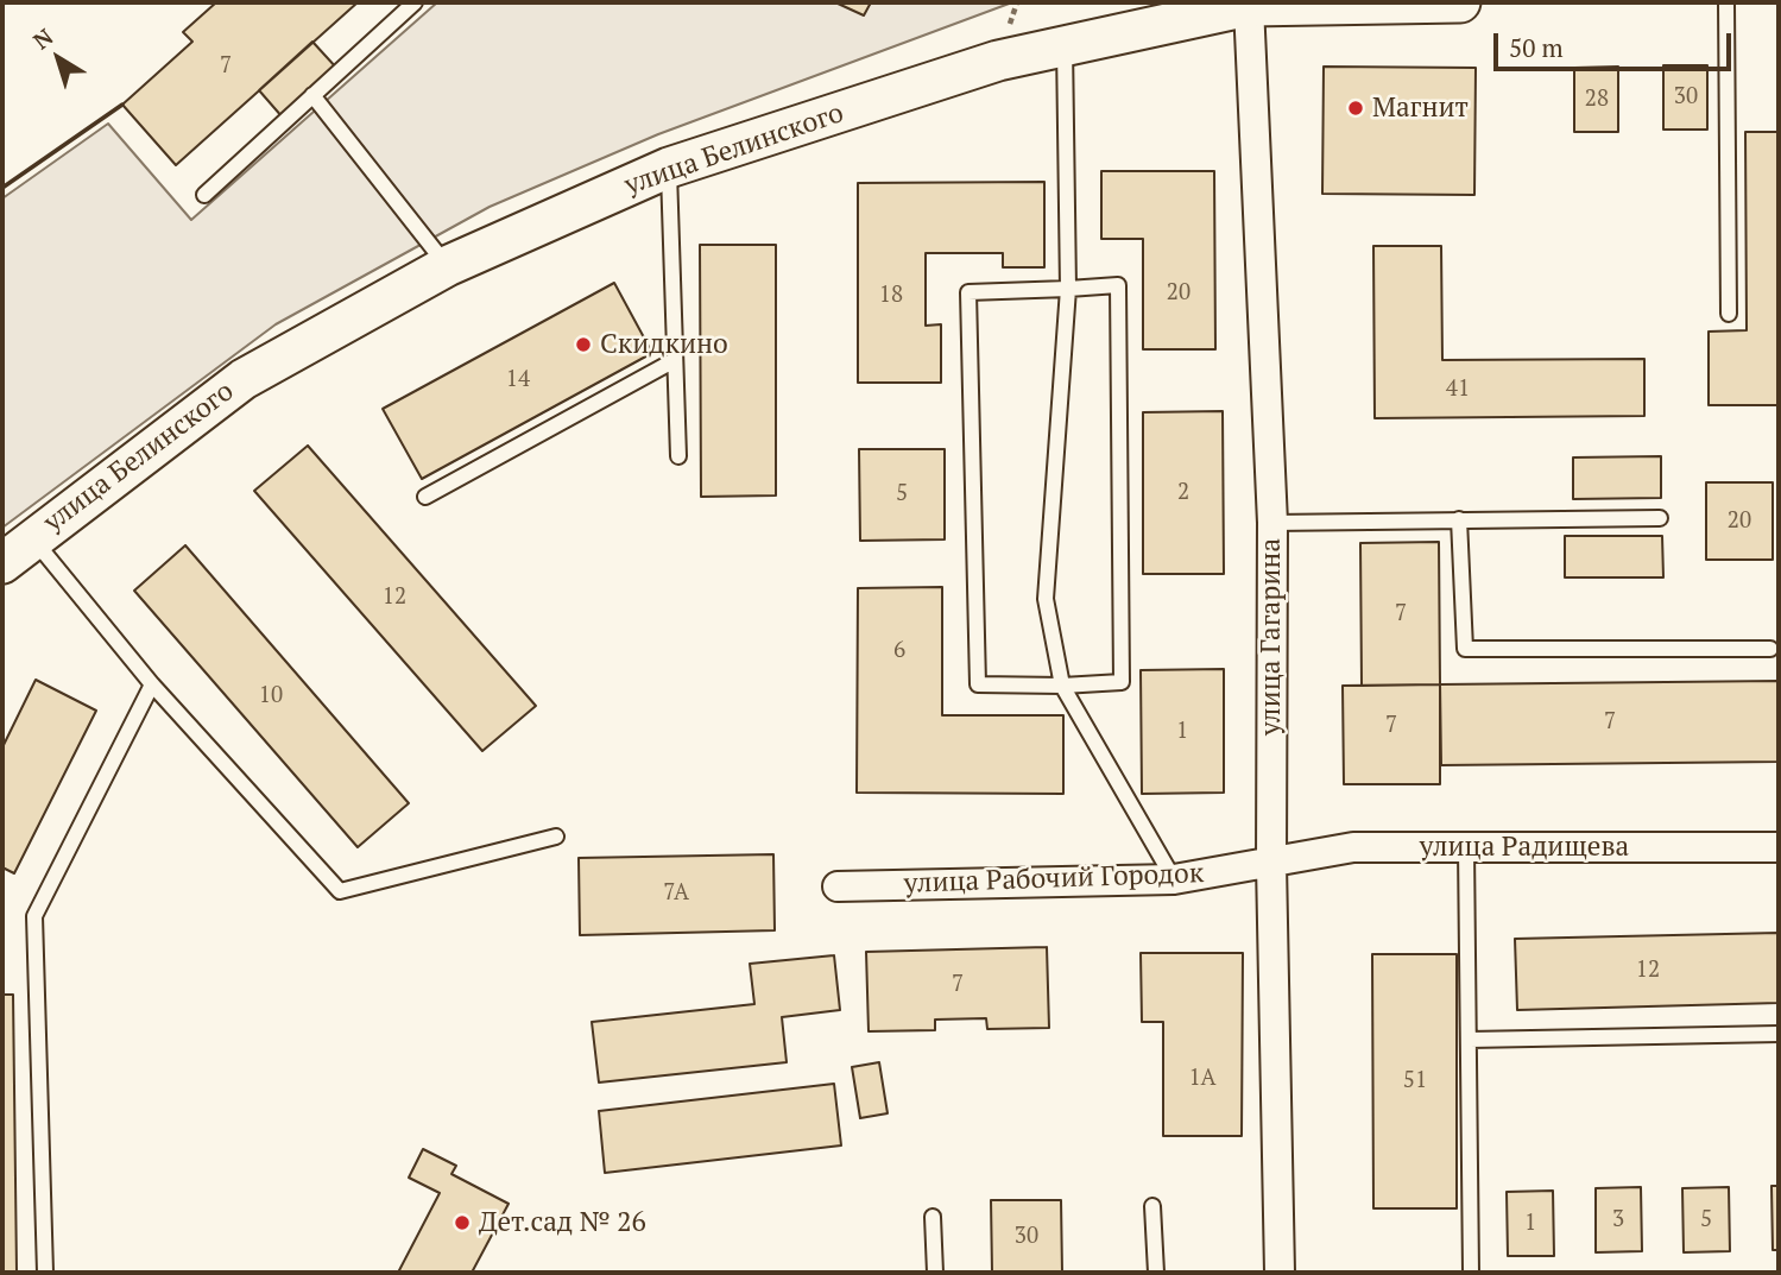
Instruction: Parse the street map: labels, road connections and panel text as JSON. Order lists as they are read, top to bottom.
{
  "streets": {
    "street": [
      "улица Белинского",
      "улица Гагарина",
      "улица Радищева",
      "улица Рабочий Городок"
    ]
  },
  "crossings": [
    ["улица Белинского", "улица Гагарина"],
    ["улица Гагарина", "улица Радищева"],
    ["улица Гагарина", "улица Рабочий Городок"],
    ["улица Радищева", "улица Рабочий Городок"]
  ],
  "places": ["Магнит", "Скидкино", "Дет.сад № 26"],
  "house_numbers": [
    "7",
    "30",
    "28",
    "20",
    "18",
    "14",
    "41",
    "2",
    "5",
    "20",
    "12",
    "7",
    "6",
    "10",
    "7",
    "7",
    "1",
    "7А",
    "12",
    "7",
    "1А",
    "51",
    "3",
    "5",
    "1",
    "30"
  ],
  "scale_bar": "50 m",
  "north": "top left"
}
